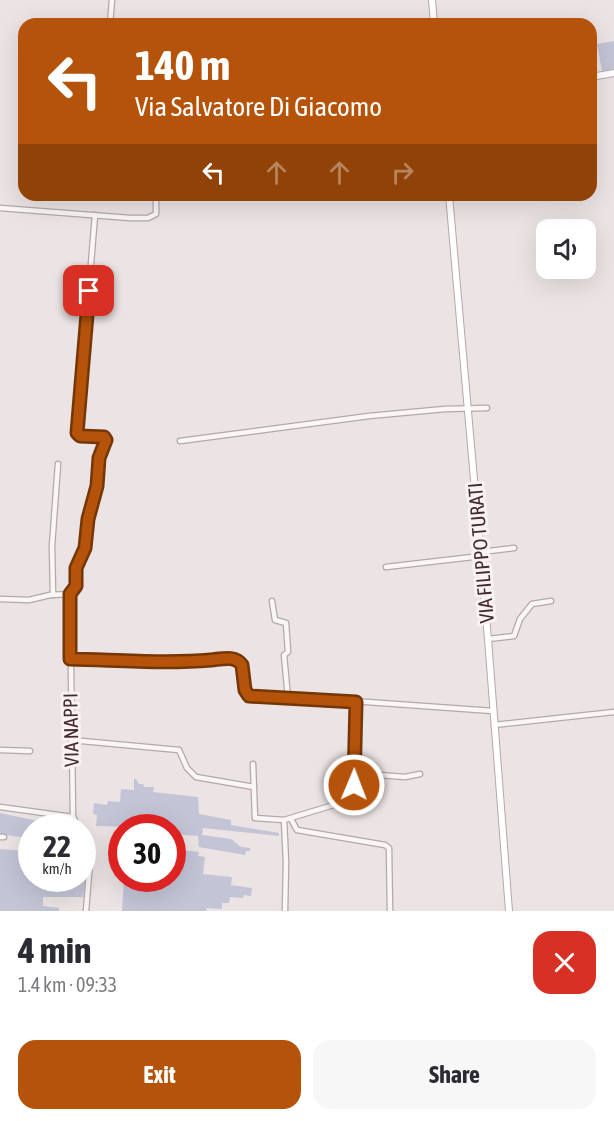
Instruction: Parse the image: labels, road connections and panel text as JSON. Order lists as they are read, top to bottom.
{
  "streets": {
    "street": ["VIA FILIPPO TURATI", "VIA NAPPI"]
  },
  "page": {
    "turn": ["140 m", "Via Salvatore Di Giacomo"],
    "speed": "22 km/h",
    "limit": "30",
    "heading": ["4 min", "1.4 km · 09:33"],
    "buttons": ["Exit", "Share"]
  }
}
